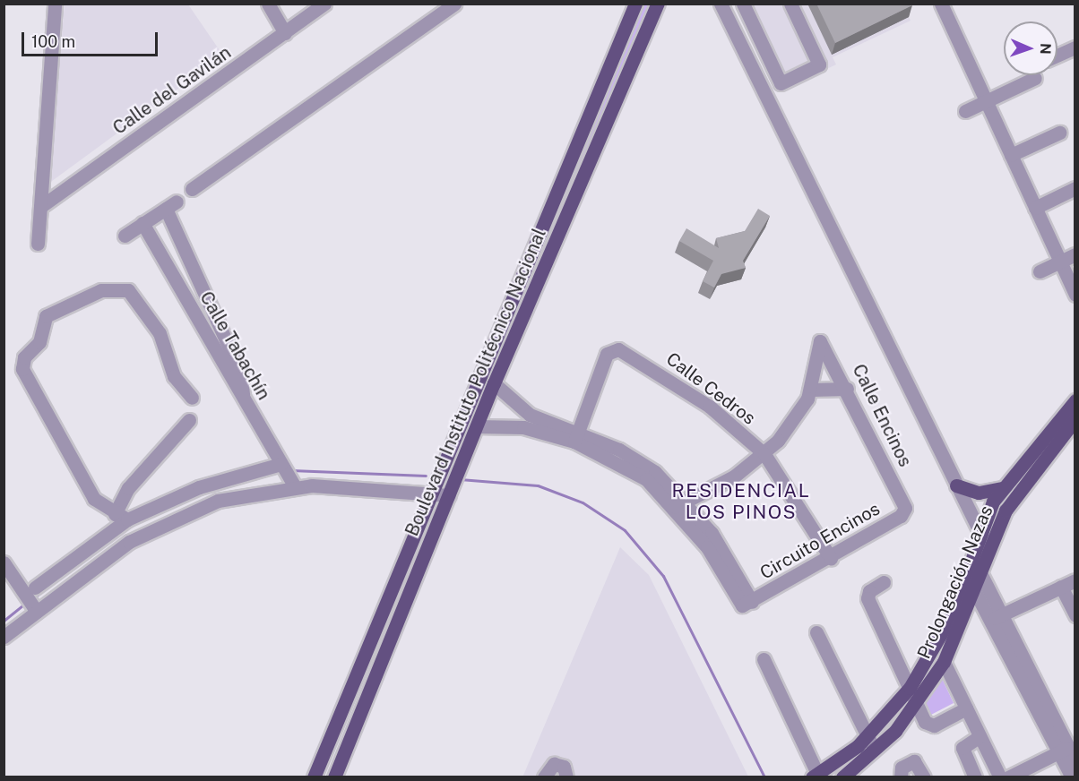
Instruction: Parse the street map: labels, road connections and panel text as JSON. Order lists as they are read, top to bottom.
{
  "streets": {
    "main road": ["Boulevard Instituto Politécnico Nacional", "Prolongación Nazas"],
    "street": [
      "Calle del Gavilán",
      "Calle Tabachín",
      "Calle Cedros",
      "Calle Encinos",
      "Circuito Encinos"
    ]
  },
  "crossings": [
    ["Calle Cedros", "Circuito Encinos"],
    ["Calle Encinos", "Circuito Encinos"]
  ],
  "districts": ["RESIDENCIAL LOS PINOS"],
  "scale_bar": "100 m",
  "north": "right"
}
